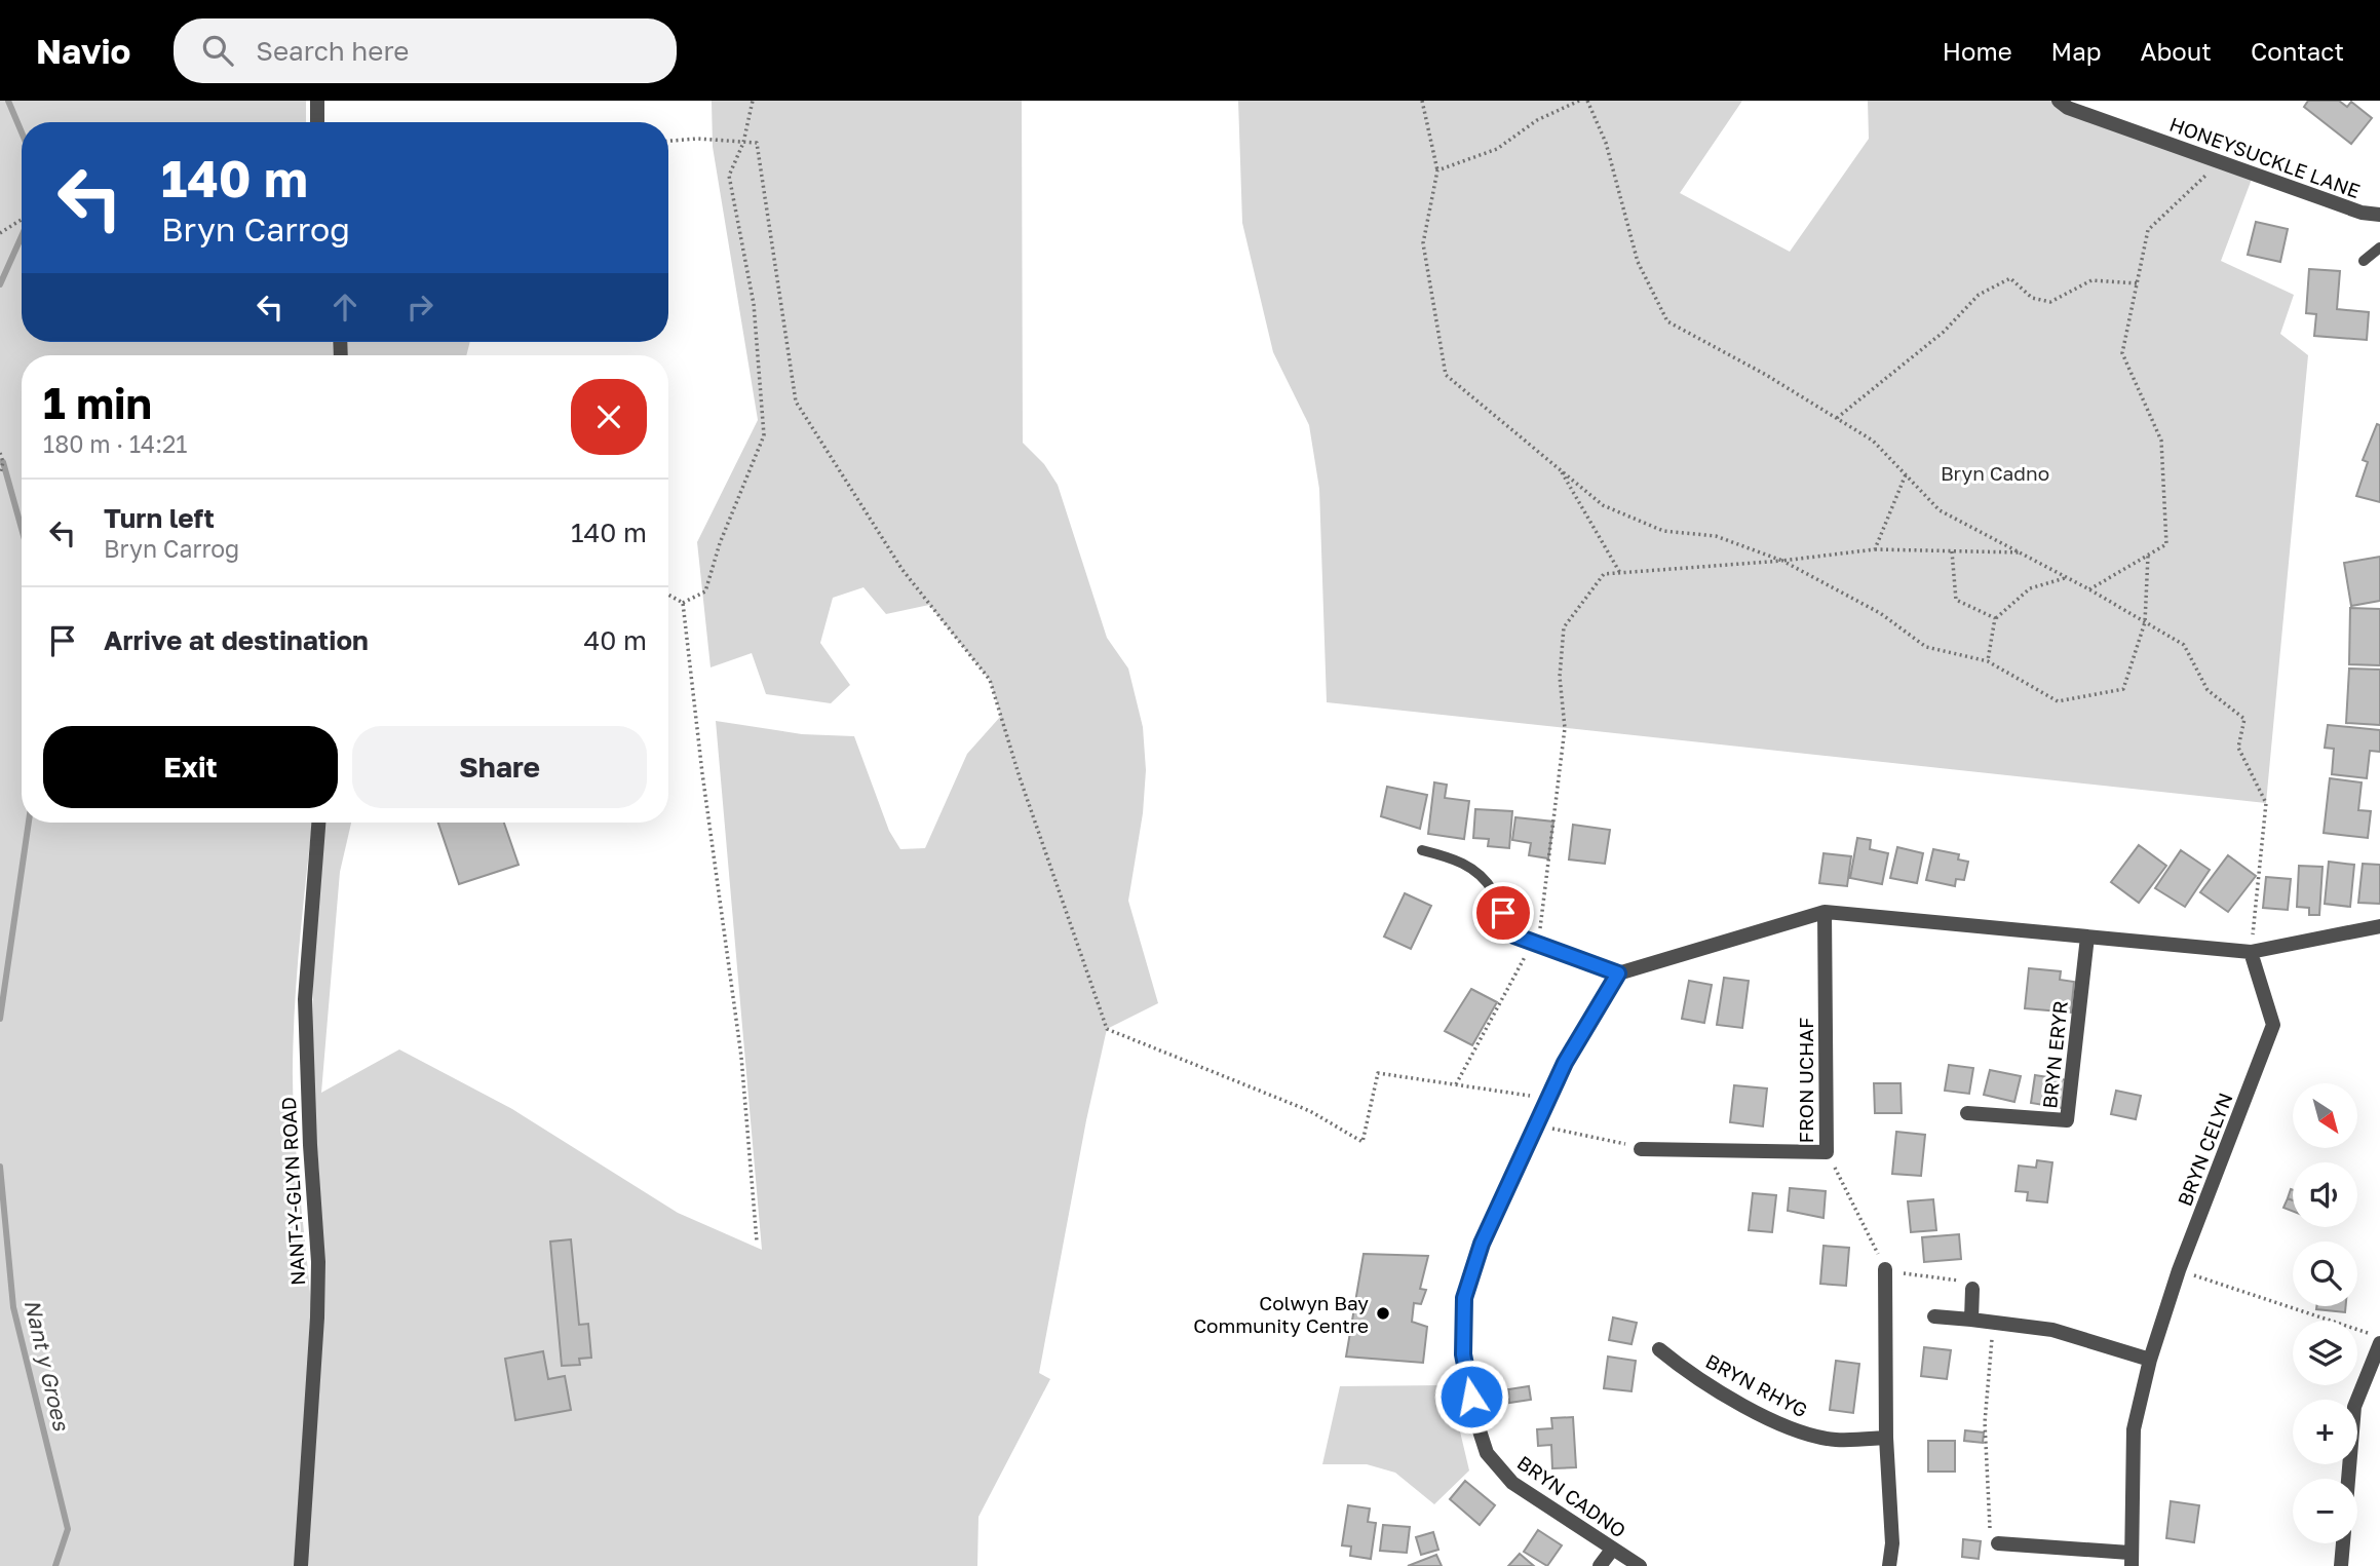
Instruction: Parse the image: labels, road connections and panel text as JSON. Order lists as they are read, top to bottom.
{
  "streets": {
    "street": [
      "HONEYSUCKLE LANE",
      "BRYN ERYR",
      "FRON UCHAF",
      "BRYN CELYN",
      "NANT-Y-GLYN ROAD",
      "BRYN RHYG",
      "BRYN CADNO"
    ]
  },
  "water": ["Nant y Groes"],
  "parks": ["Bryn Cadno"],
  "places": ["Colwyn Bay Community Centre"],
  "north": "bottom right",
  "page": {
    "header": "Navio",
    "search": "Search here",
    "nav": [
      "Home",
      "Map",
      "About",
      "Contact"
    ],
    "turn": ["140 m", "Bryn Carrog"],
    "heading": ["1 min", "180 m · 14:21"],
    "list": [
      {
        "name": "Turn left",
        "note": "Bryn Carrog",
        "value": "140 m"
      },
      {
        "name": "Arrive at destination",
        "value": "40 m"
      }
    ],
    "buttons": ["Exit", "Share"],
    "map_buttons": ["+", "−"]
  }
}
